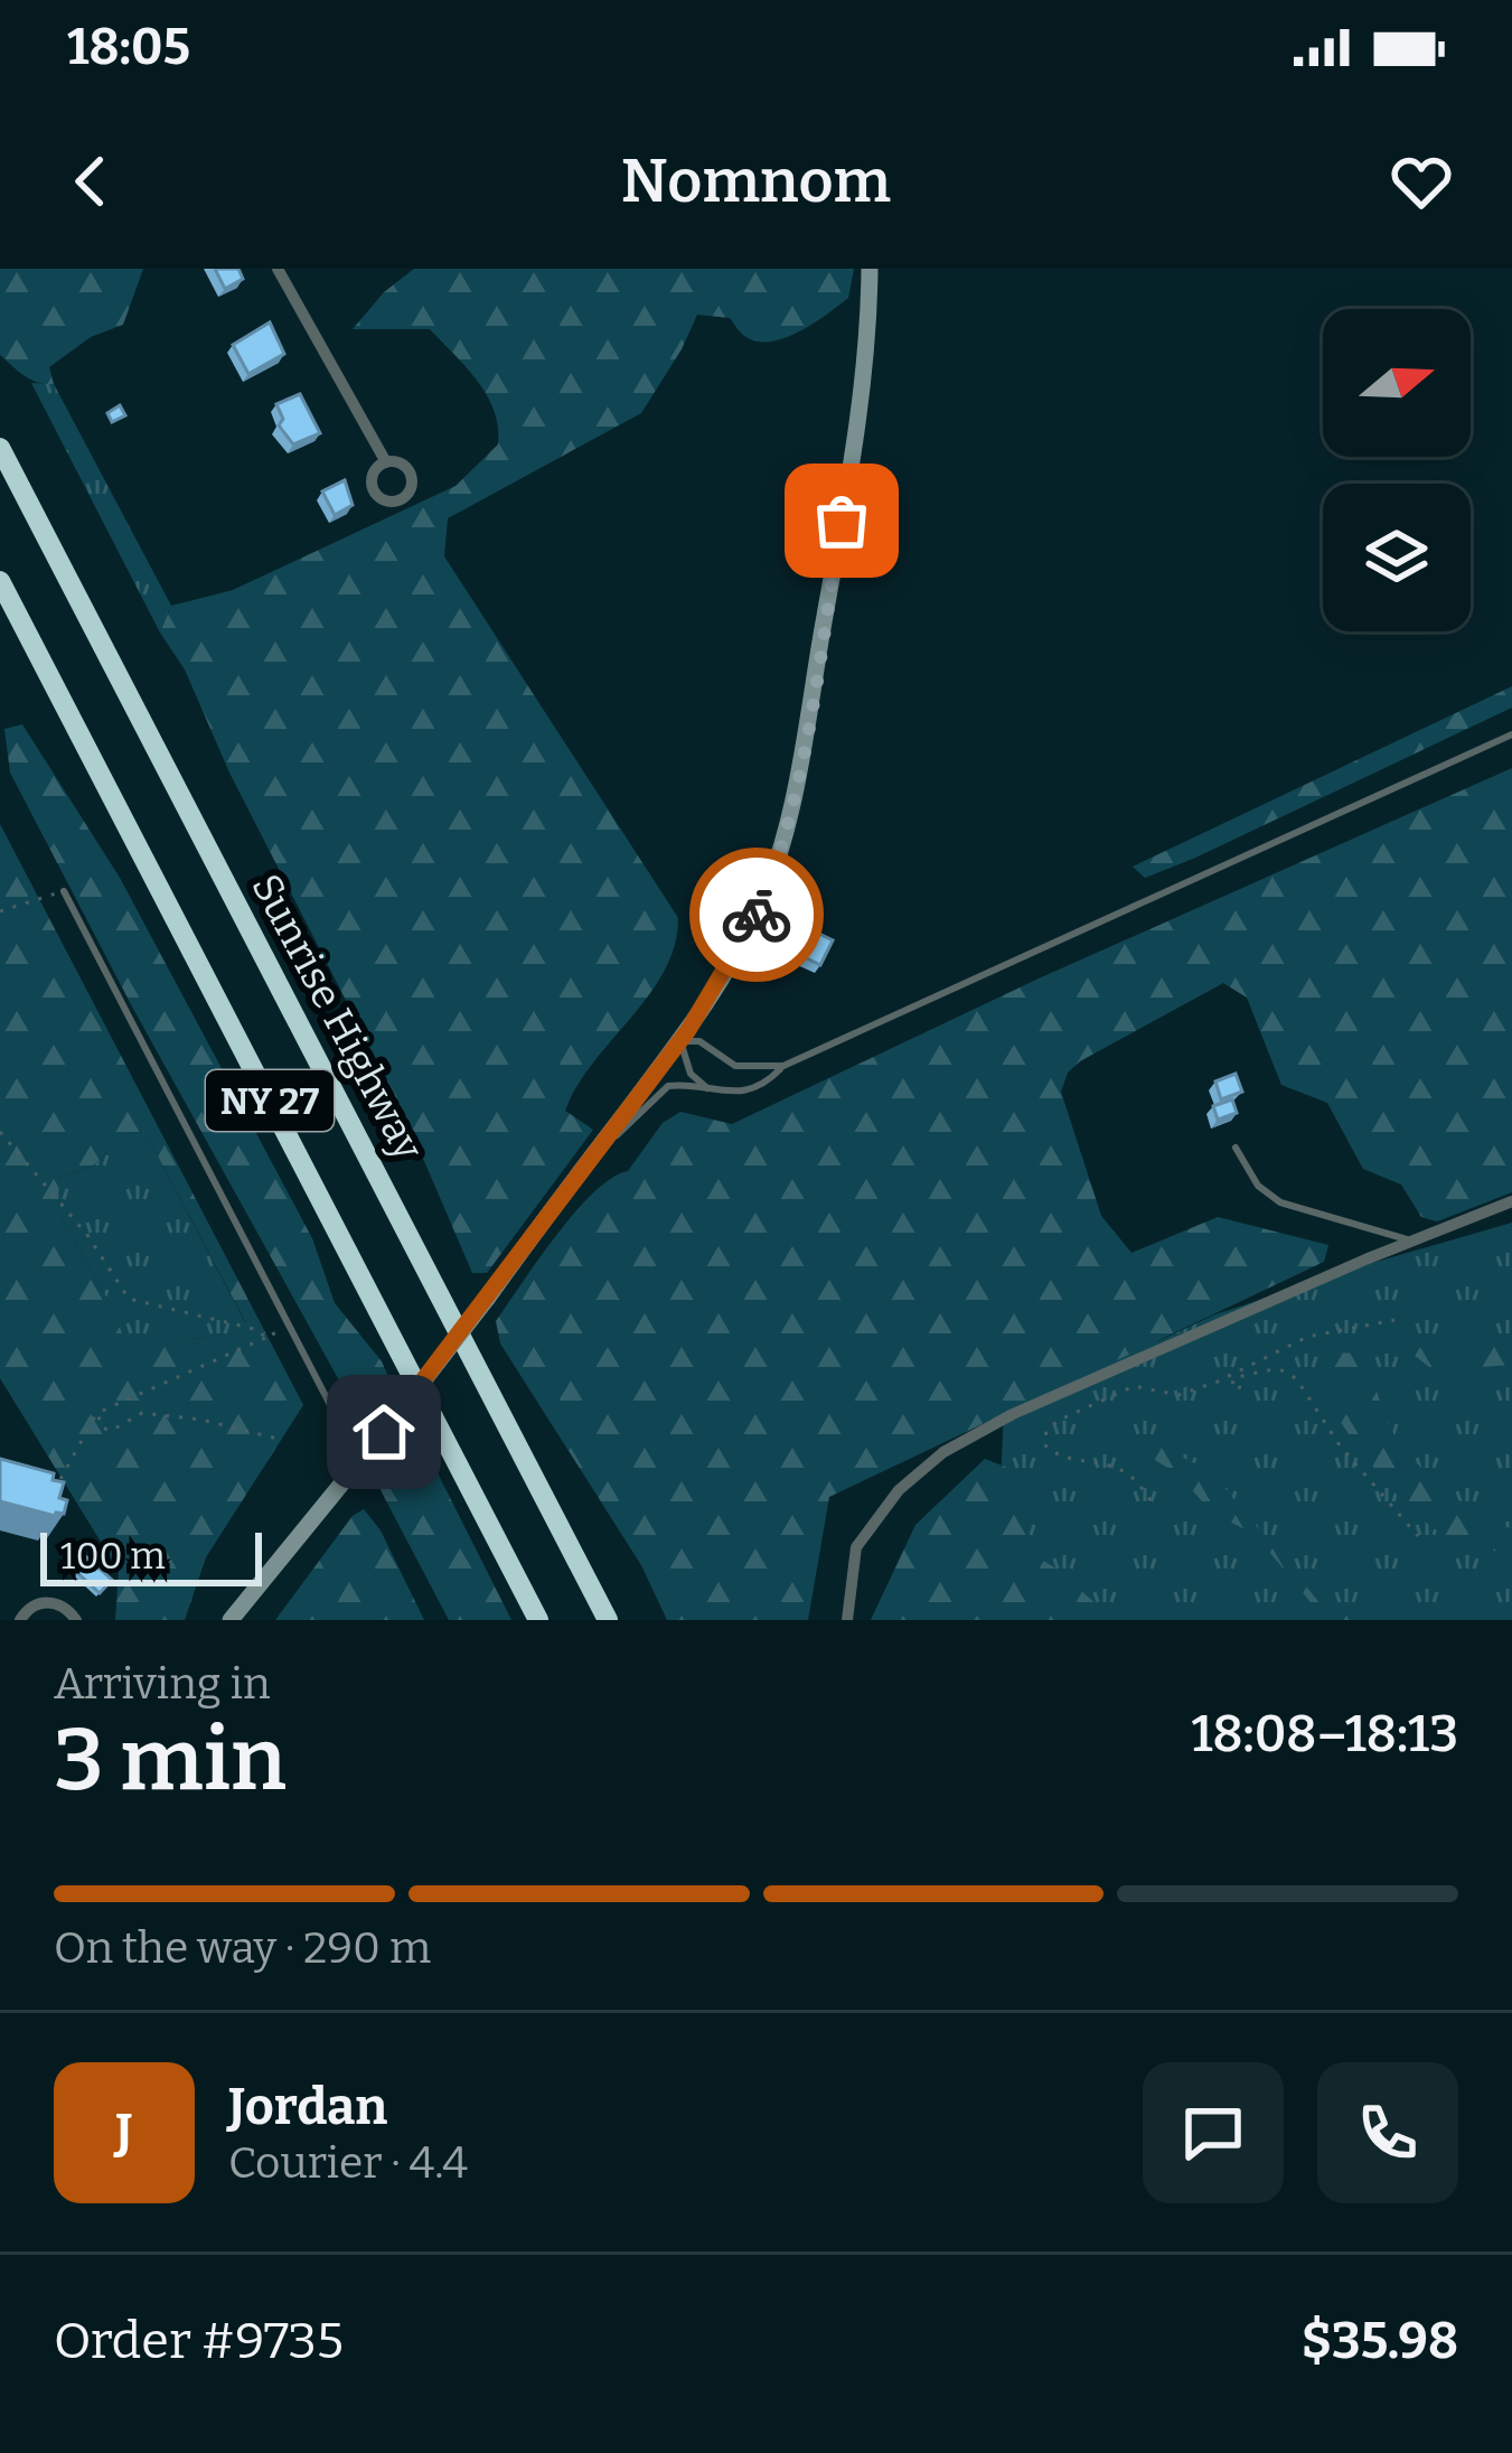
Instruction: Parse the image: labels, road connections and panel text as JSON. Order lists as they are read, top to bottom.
{
  "streets": {
    "highway": ["Sunrise Highway", "NY 27"]
  },
  "scale_bar": "100 m",
  "north": "right",
  "page": {
    "status": "18:05",
    "header": "Nomnom",
    "scale": "100 m",
    "heading": ["3 min", "Arriving in", "18:08–18:13"],
    "panel": [
      "Jordan",
      "Courier · 4.4",
      "Order #9735",
      "$35.98"
    ],
    "bar": "On the way · 290 m",
    "round": "J"
  }
}
